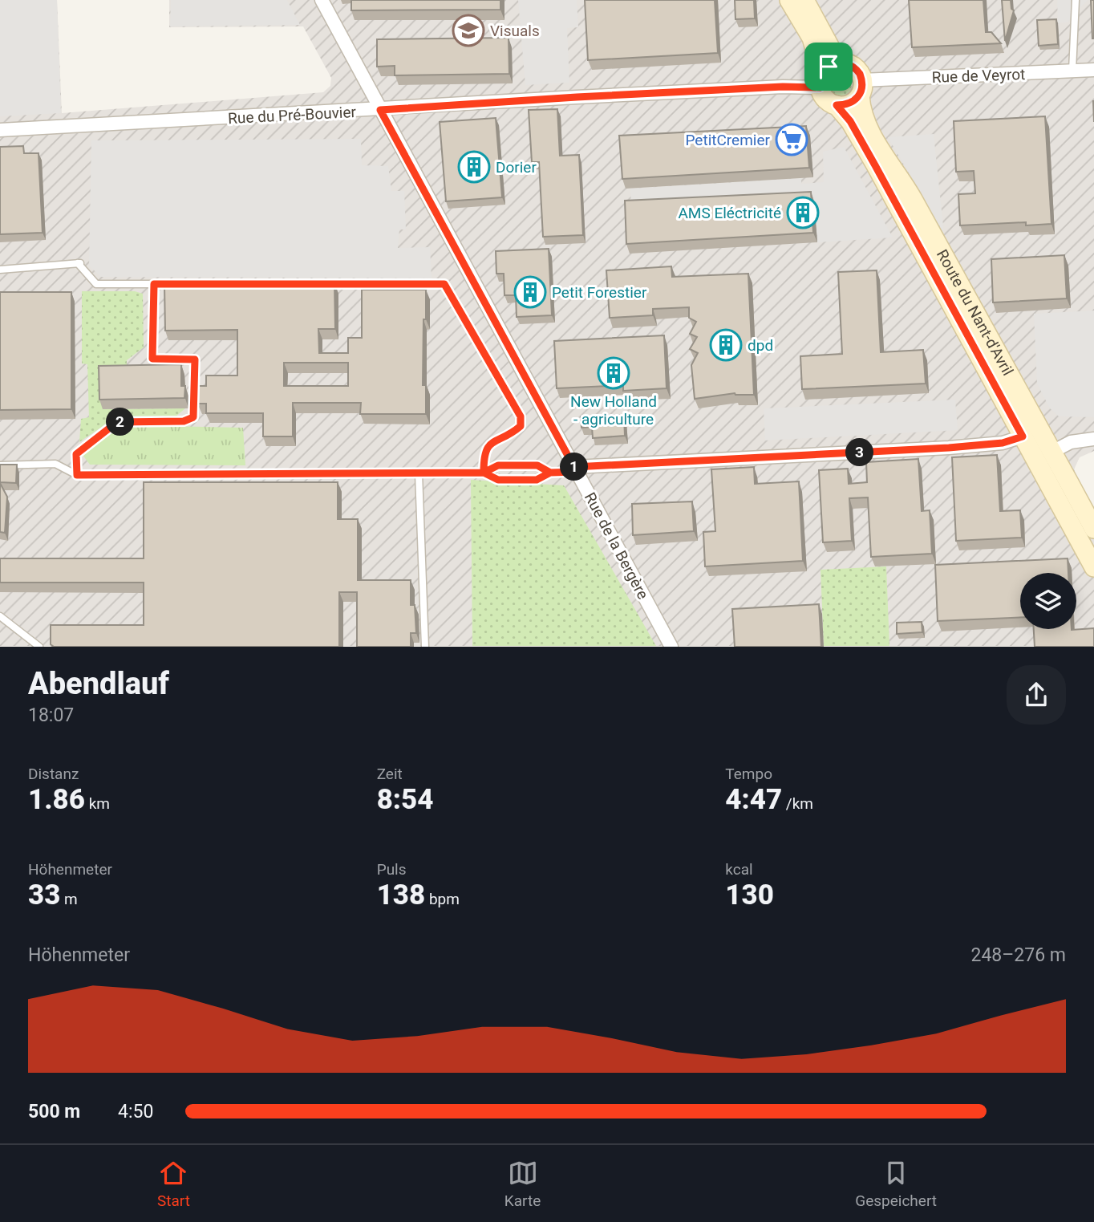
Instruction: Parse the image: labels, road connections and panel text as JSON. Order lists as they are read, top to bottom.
{
  "streets": {
    "main road": ["Route du Nant-d'Avril"],
    "street": ["Rue de Veyrot", "Rue du Pré-Bouvier", "Rue de la Bergère"]
  },
  "crossings": [
    ["Rue de Veyrot", "Rue du Pré-Bouvier"],
    ["Rue de Veyrot", "Route du Nant-d'Avril"],
    ["Rue du Pré-Bouvier", "Route du Nant-d'Avril"],
    ["Rue du Pré-Bouvier", "Rue de la Bergère"]
  ],
  "places": {
    "school or university": ["Visuals"],
    "supermarket": ["PetitCremier"],
    "building": [
      "Dorier",
      "AMS Eléctricité",
      "Petit Forestier",
      "dpd",
      "New Holland - agriculture"
    ]
  },
  "page": {
    "pins": ["2", "3", "1"],
    "heading": ["Abendlauf", "18:07"],
    "stats": [
      ["Distanz", "1.86 km"],
      ["Zeit", "8:54"],
      ["Tempo", "4:47 /km"],
      ["Höhenmeter", "33 m"],
      ["Puls", "138 bpm"],
      ["kcal", "130"]
    ],
    "chart": ["Höhenmeter", "248–276 m"],
    "list": [
      {
        "name": "500 m",
        "note": "4:50"
      }
    ],
    "tabs": ["Start", "Karte", "Gespeichert"]
  }
}
